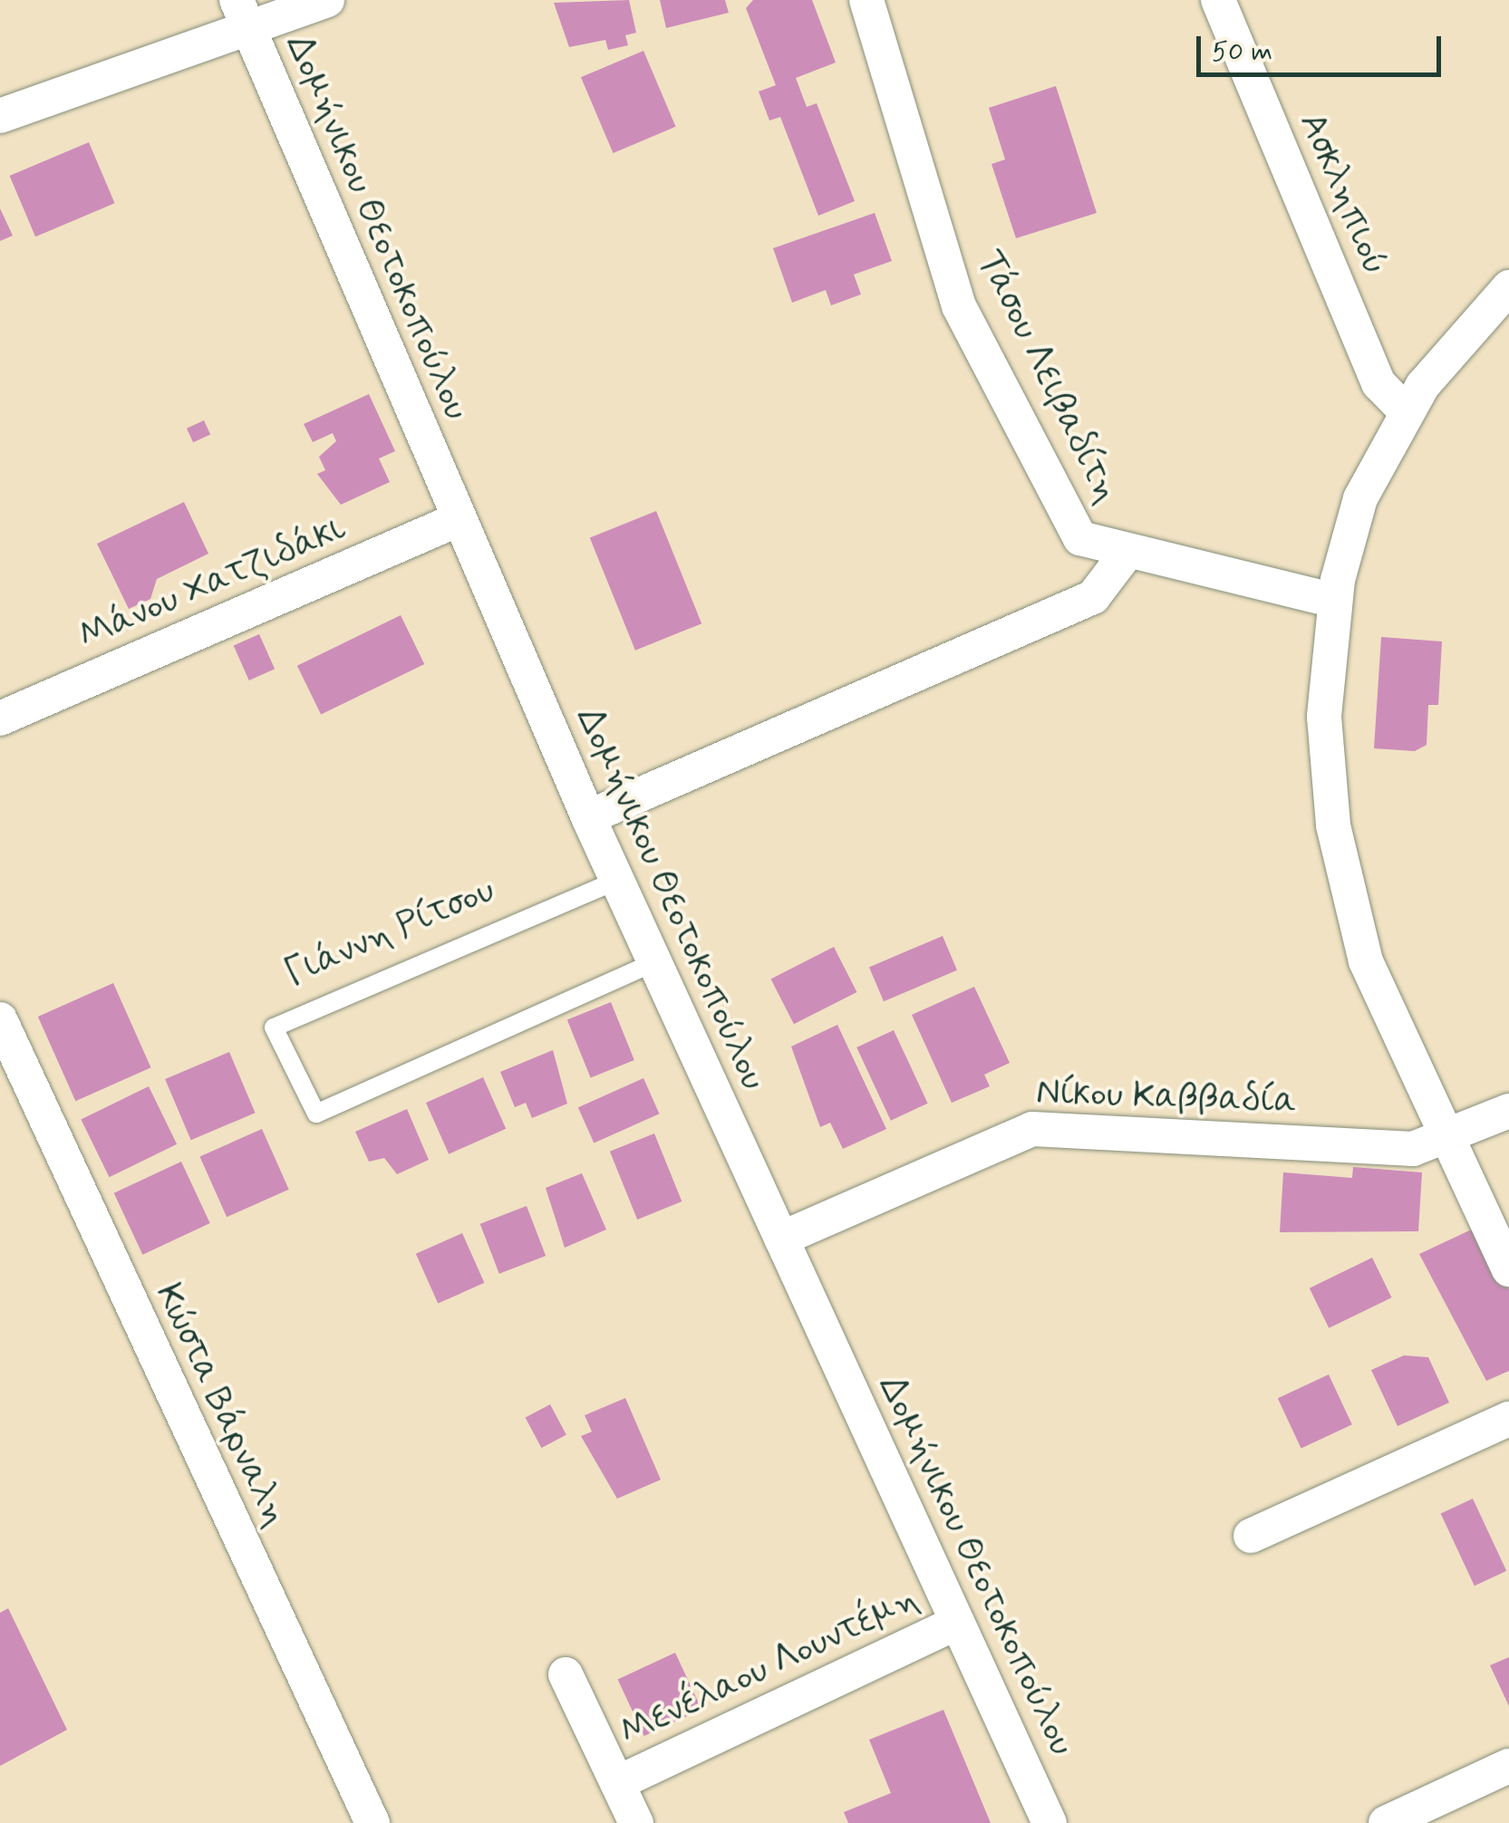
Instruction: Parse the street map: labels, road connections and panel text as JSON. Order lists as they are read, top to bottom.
{
  "streets": {
    "street": [
      "Ασκληπιού",
      "Δομήνικου Θεοτοκοπούλου",
      "Τάσου Λειβαδίτη",
      "Μάνου Χατζιδάκι",
      "Νίκου Καββαδία",
      "Κώστα Βάρναλη",
      "Μενέλαου Λουντέμη"
    ],
    "lane": ["Γιάννη Ρίτσου"]
  },
  "crossings": [
    ["Δομήνικου Θεοτοκοπούλου", "Μάνου Χατζιδάκι"],
    ["Δομήνικου Θεοτοκοπούλου", "Γιάννη Ρίτσου"],
    ["Δομήνικου Θεοτοκοπούλου", "Νίκου Καββαδία"],
    ["Δομήνικου Θεοτοκοπούλου", "Μενέλαου Λουντέμη"]
  ],
  "scale_bar": "50 m"
}
